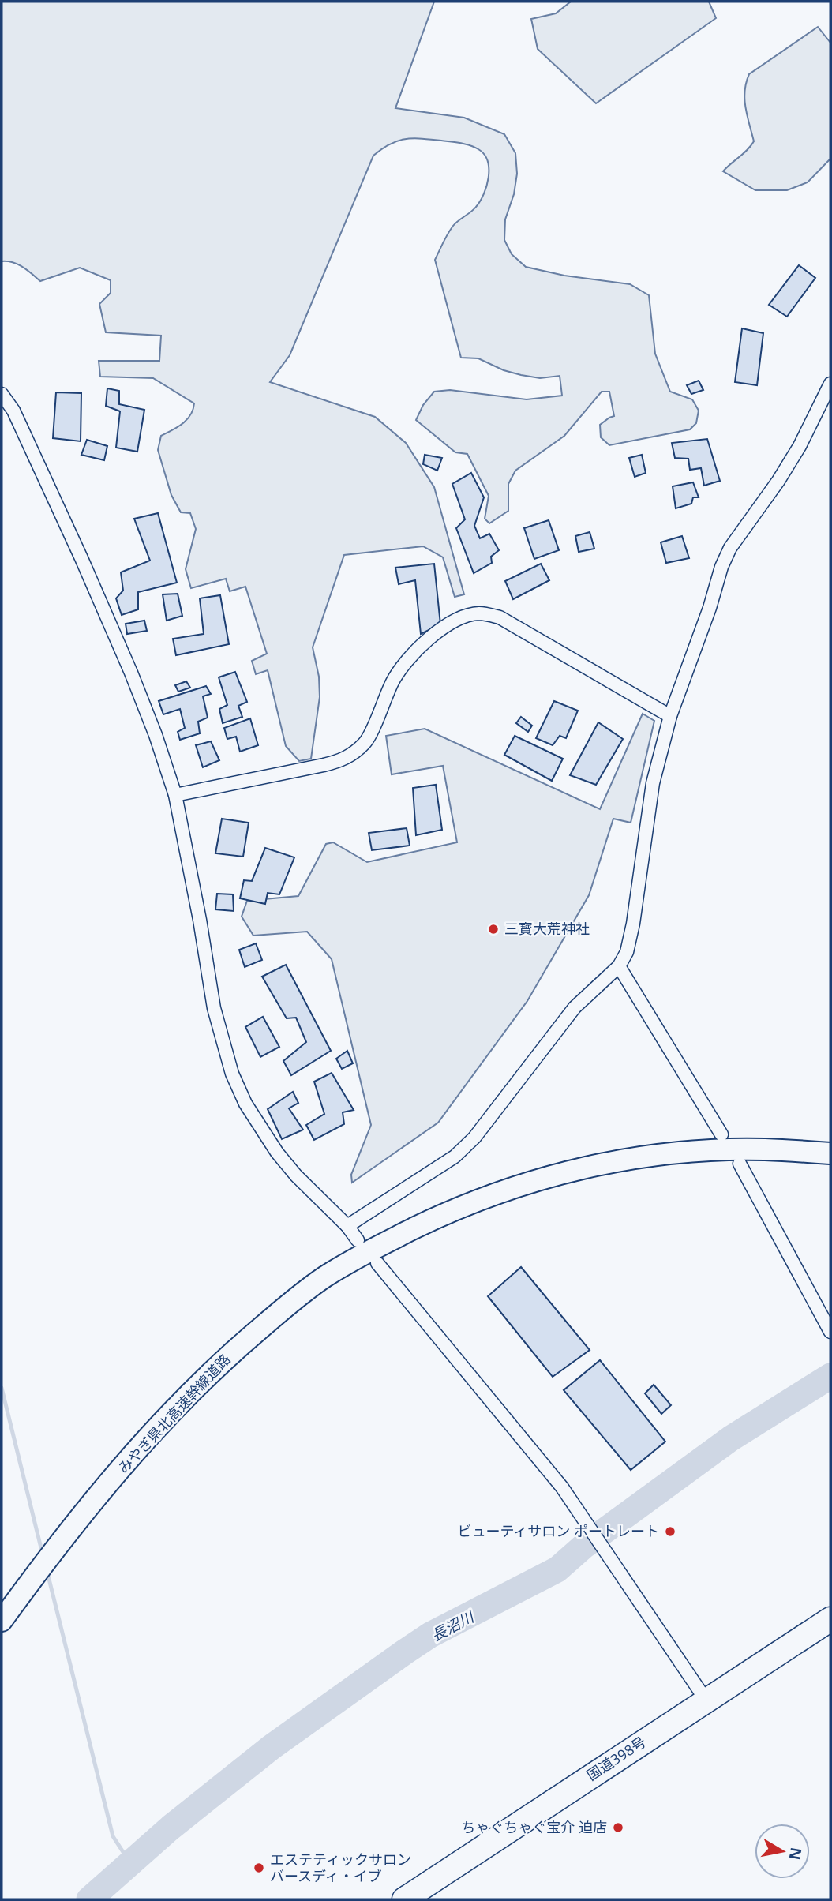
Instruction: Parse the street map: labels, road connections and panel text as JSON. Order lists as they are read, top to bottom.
{
  "streets": {
    "highway": ["国道398号"],
    "main road": ["みやぎ県北高速幹線道路"]
  },
  "water": ["長沼川"],
  "places": [
    "三寳大荒神社",
    "ビューティサロン ポートレート",
    "ちゃぐちゃぐ宝介 迫店",
    "エステティックサロン バースディ・イブ"
  ],
  "north": "right"
}
